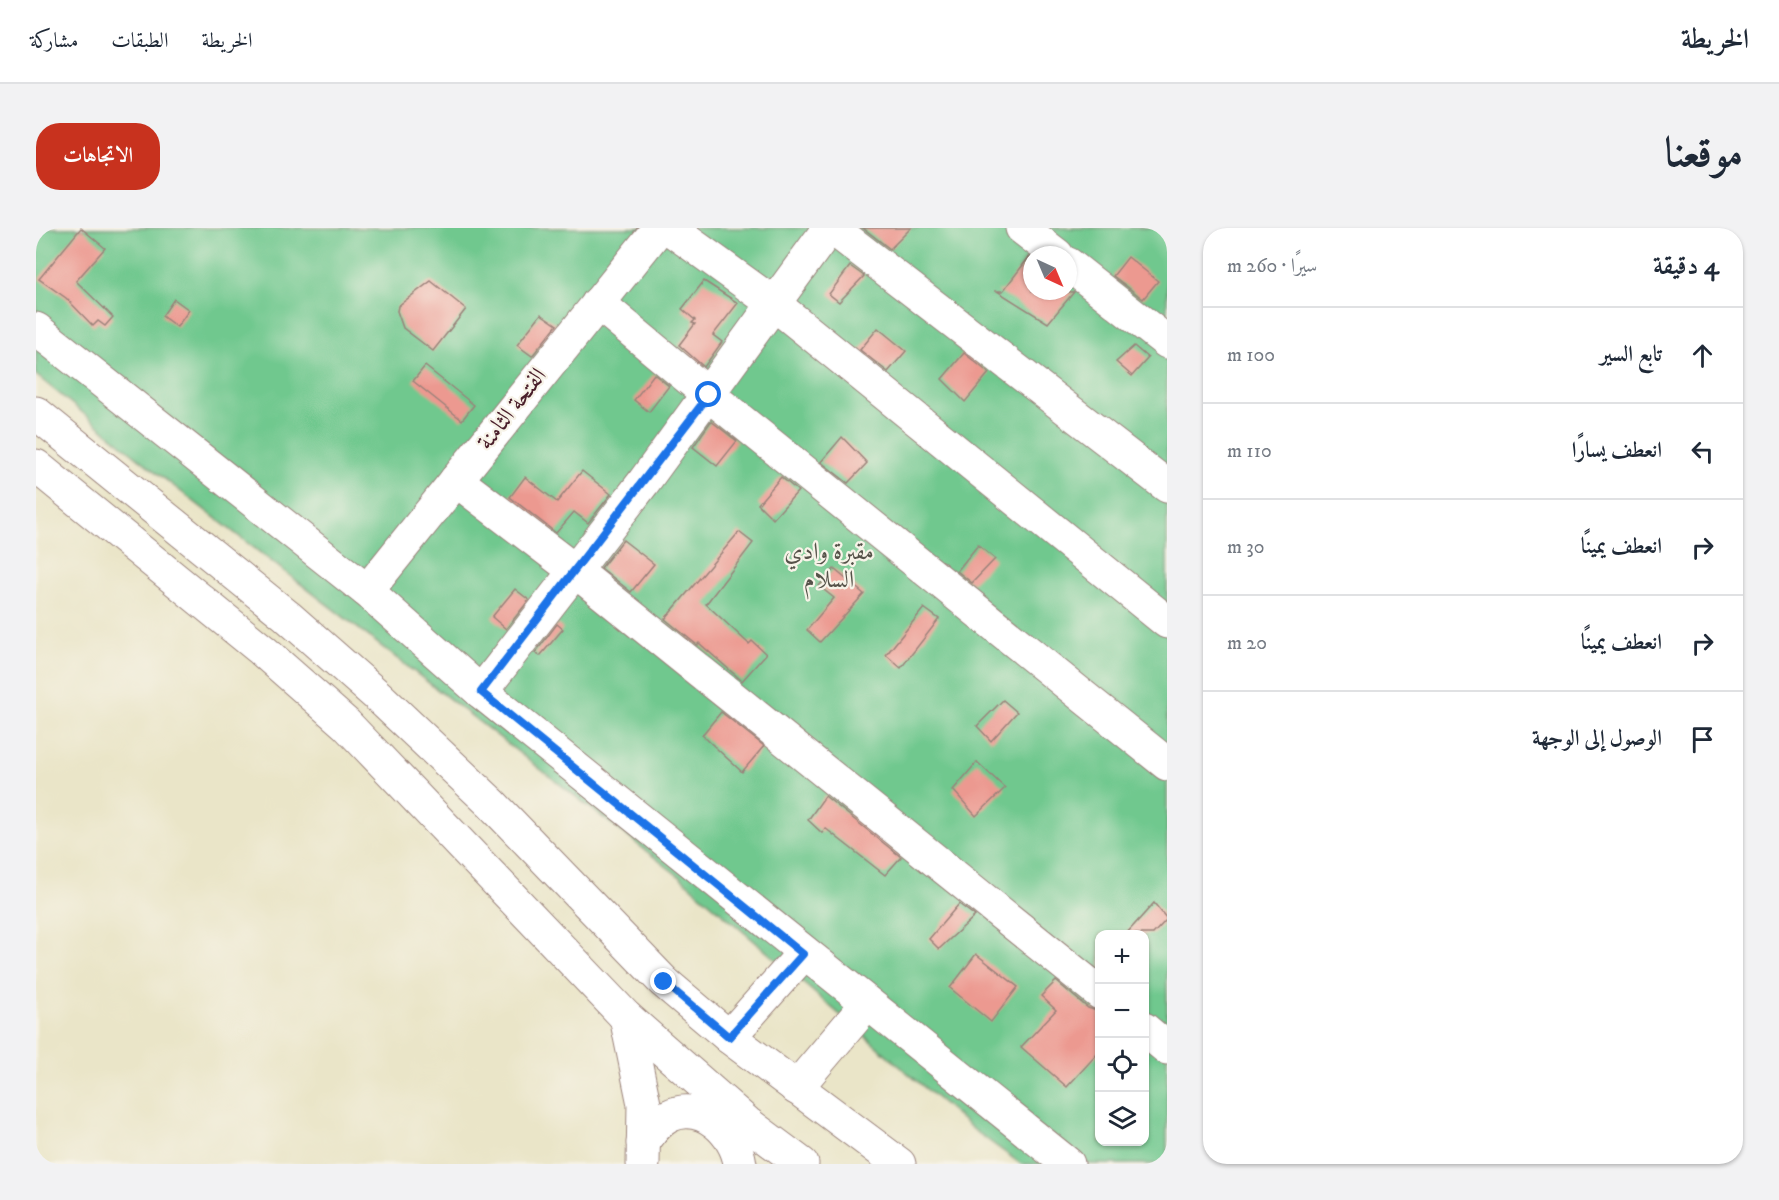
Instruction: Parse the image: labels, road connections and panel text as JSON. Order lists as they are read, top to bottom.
{
  "streets": {
    "main road": ["الفتحة الثامنة"]
  },
  "parks": ["مقبرة وادي السلام"],
  "north": "bottom right",
  "page": {
    "header": "الخريطة",
    "nav": ["الخريطة", "الطبقات", "مشاركة"],
    "title": "موقعنا",
    "buttons": "الاتجاهات",
    "heading": ["4 دقيقة", "سيرًا · 260 m"],
    "list": [
      ["تابع السير", "100 m"],
      ["انعطف يسارًا", "110 m"],
      ["انعطف يمينًا", "30 m"],
      ["انعطف يمينًا", "20 m"],
      "الوصول إلى الوجهة"
    ],
    "map_buttons": ["+", "−"]
  }
}
